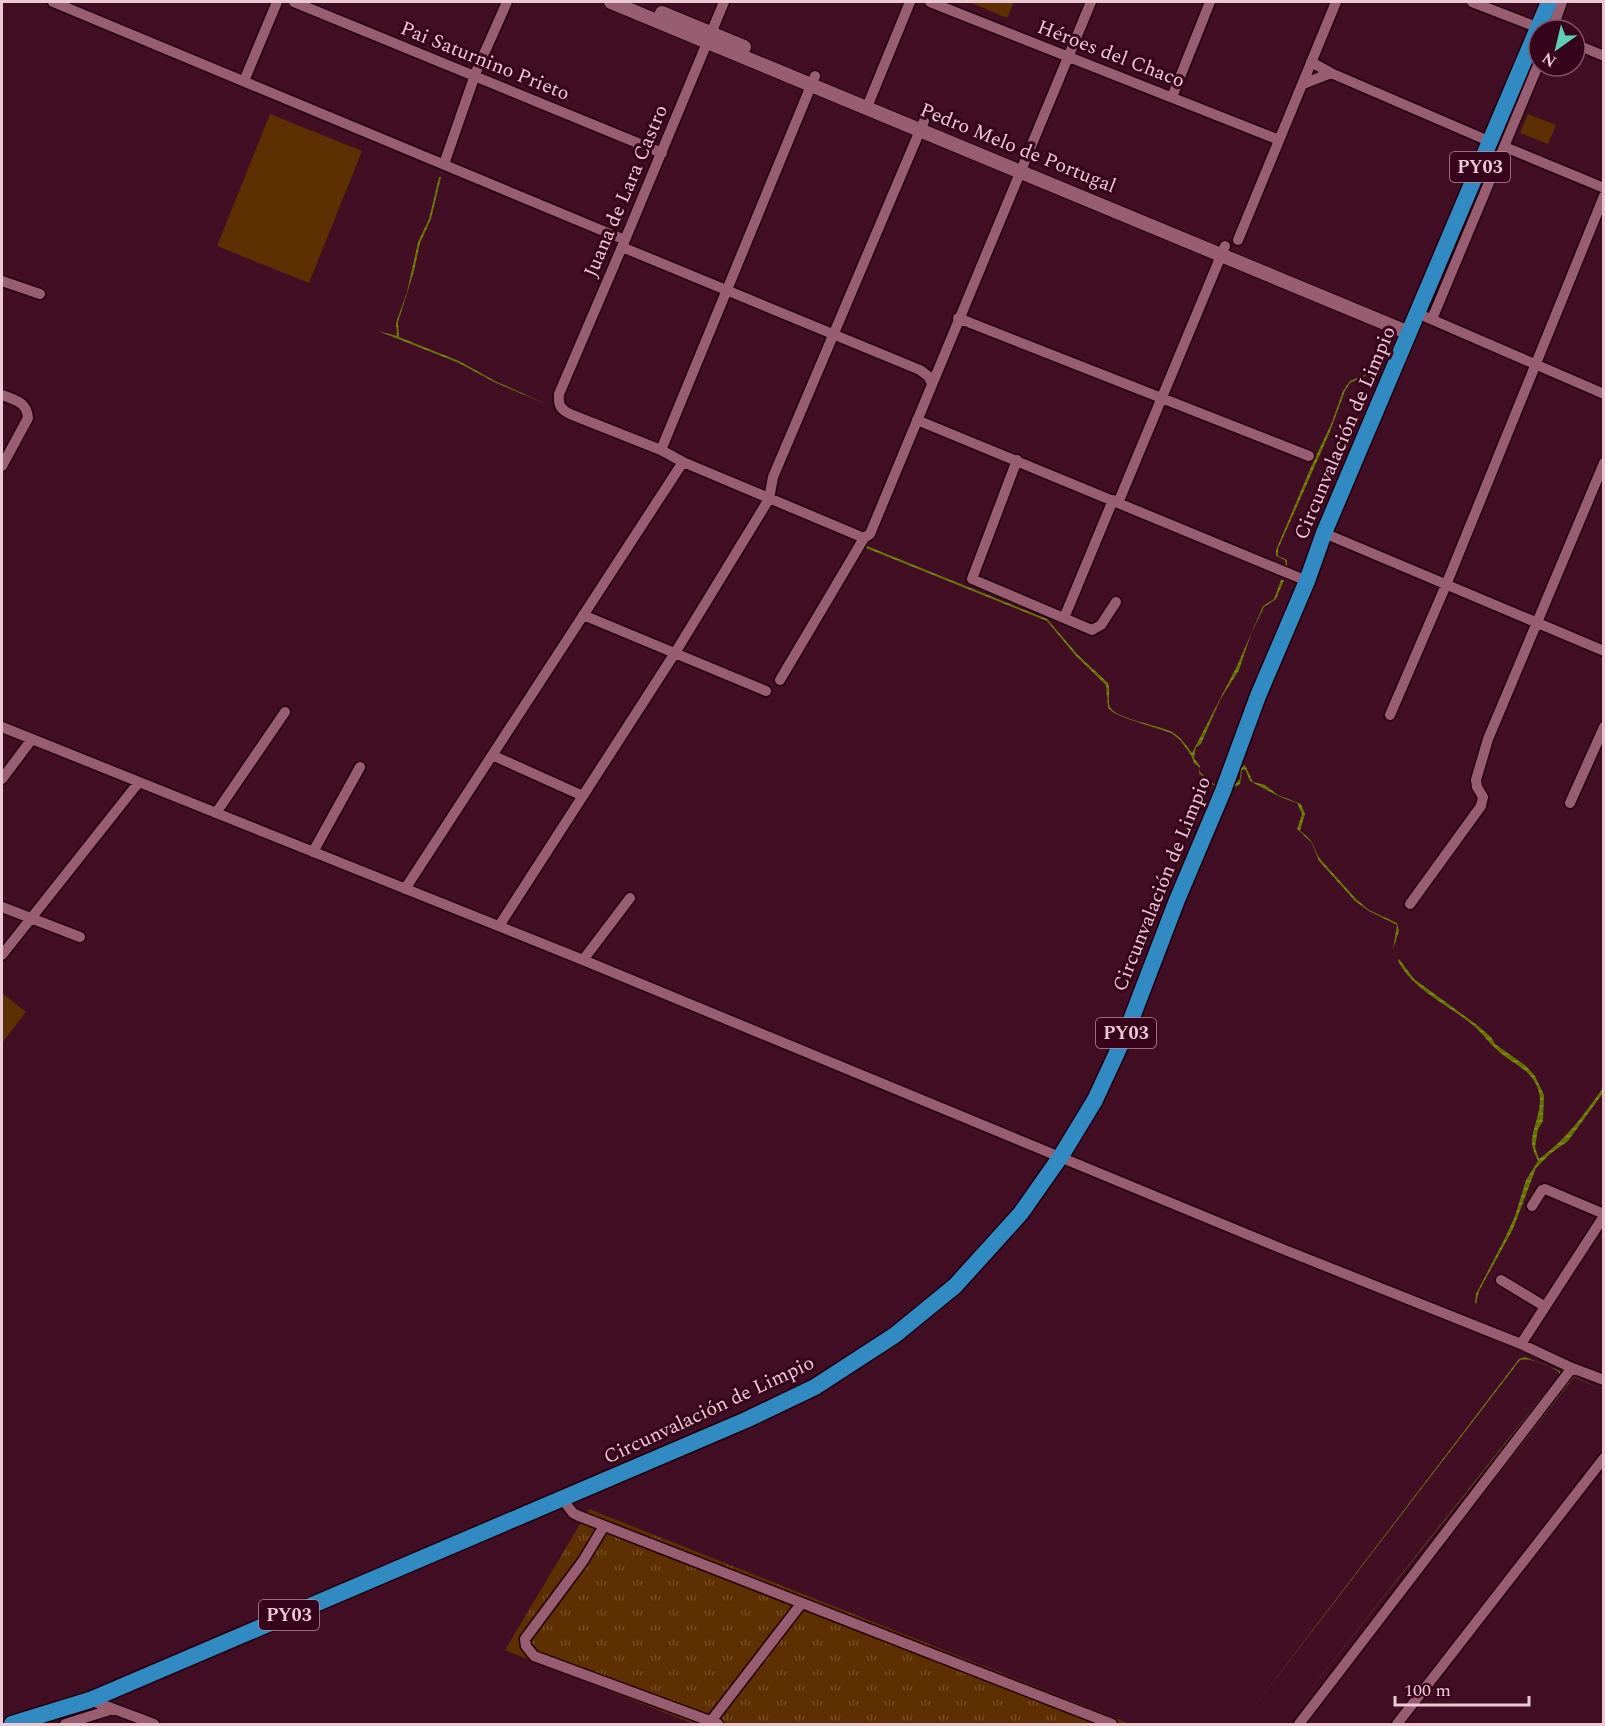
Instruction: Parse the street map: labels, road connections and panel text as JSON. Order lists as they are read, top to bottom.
{
  "streets": {
    "highway": ["PY03", "Circunvalación de Limpio"],
    "street": [
      "Héroes del Chaco",
      "Pai Saturnino Prieto",
      "Pedro Melo de Portugal",
      "Juana de Lara Castro"
    ]
  },
  "crossings": [
    ["Pai Saturnino Prieto", "Juana de Lara Castro"],
    ["Pedro Melo de Portugal", "Juana de Lara Castro"],
    ["Pedro Melo de Portugal", "Circunvalación de Limpio"]
  ],
  "scale_bar": "100 m",
  "north": "bottom left"
}
